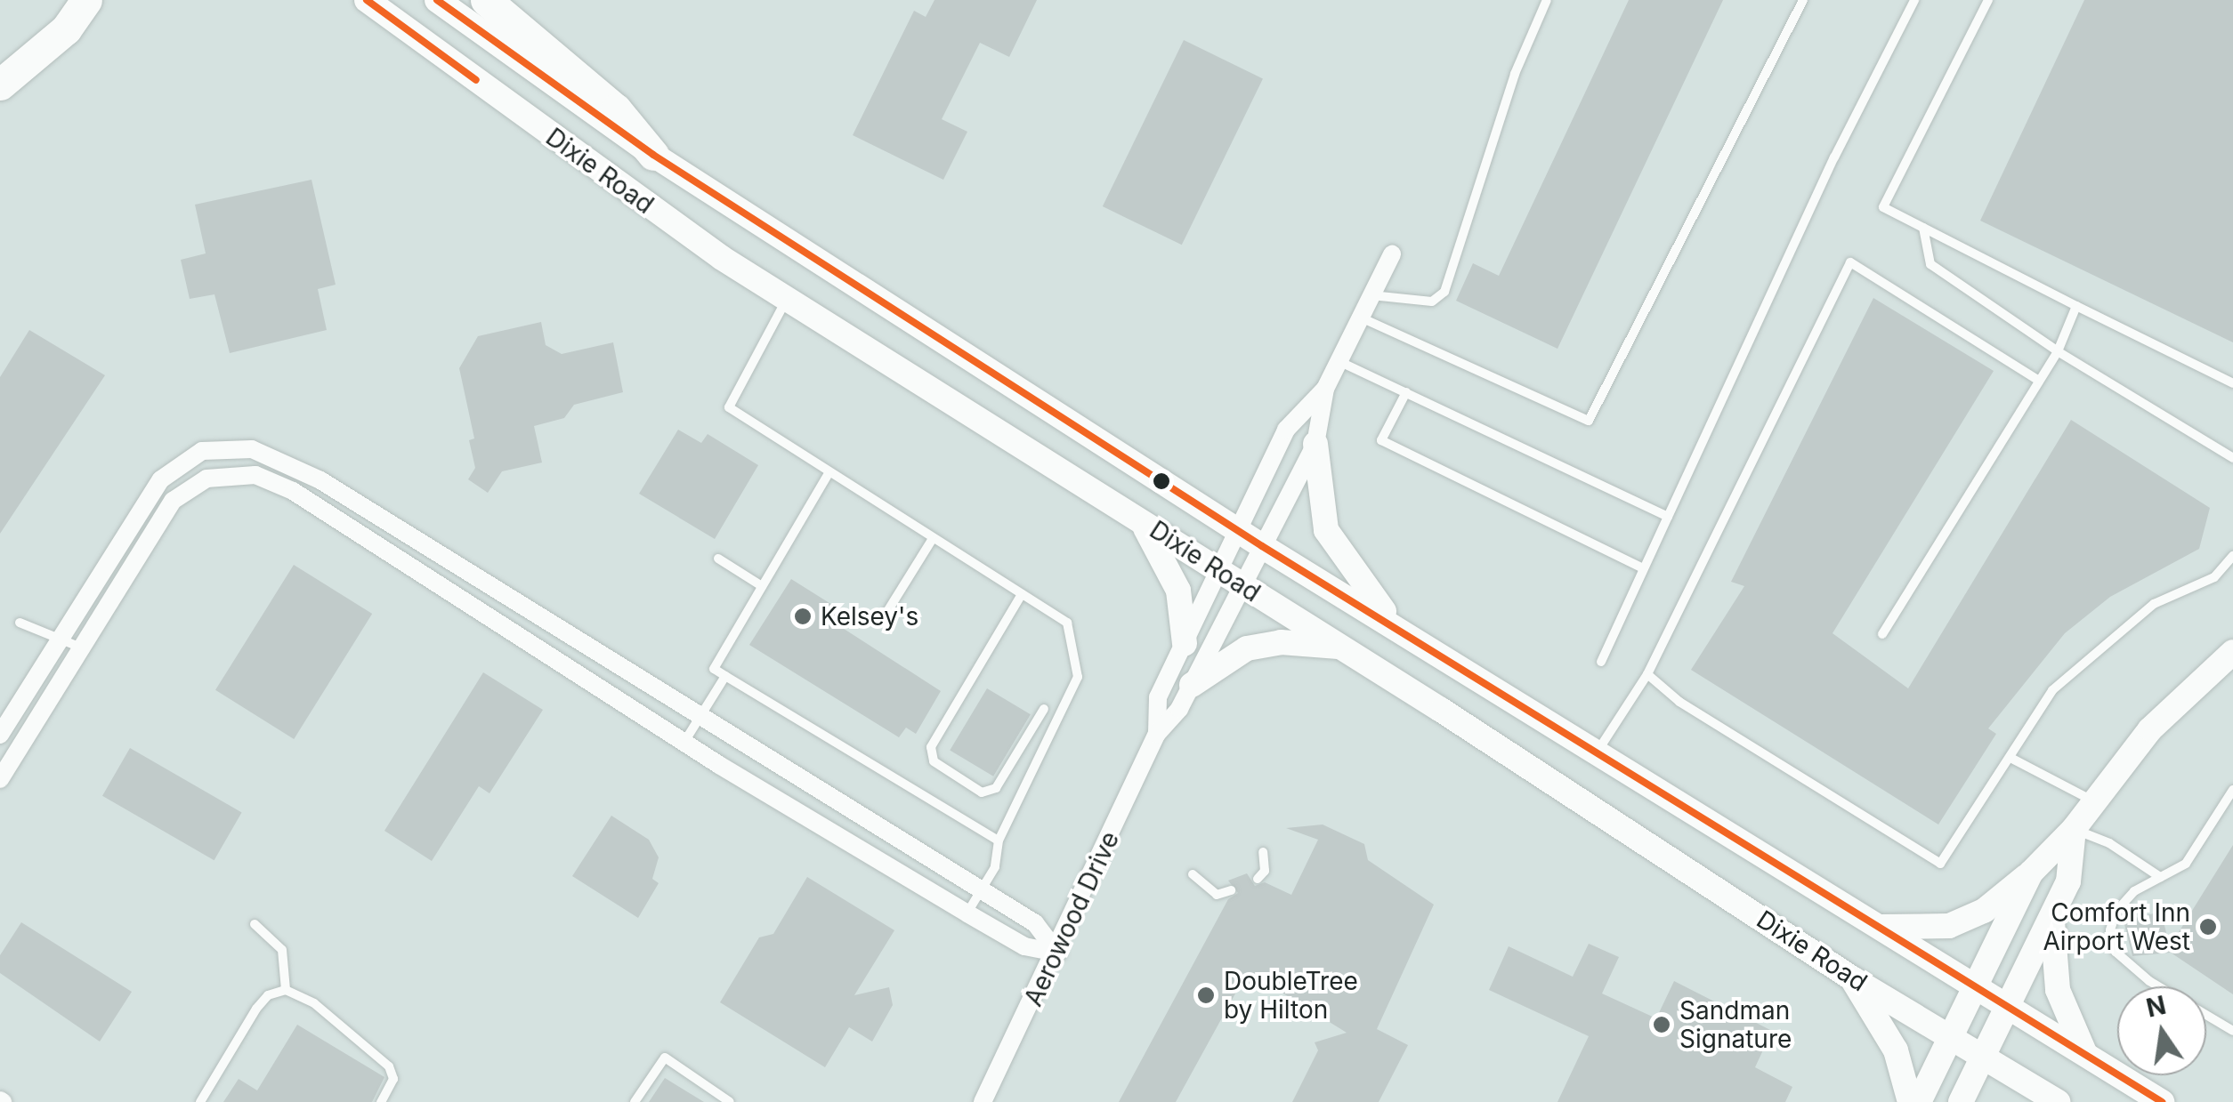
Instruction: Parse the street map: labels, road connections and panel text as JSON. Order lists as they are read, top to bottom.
{
  "streets": {
    "main road": ["Dixie Road"],
    "street": ["Aerowood Drive"]
  },
  "crossings": [
    ["Dixie Road", "Aerowood Drive"]
  ],
  "places": [
    "Kelsey's",
    "Comfort Inn Airport West",
    "DoubleTree by Hilton",
    "Sandman Signature"
  ],
  "north": "top"
}
